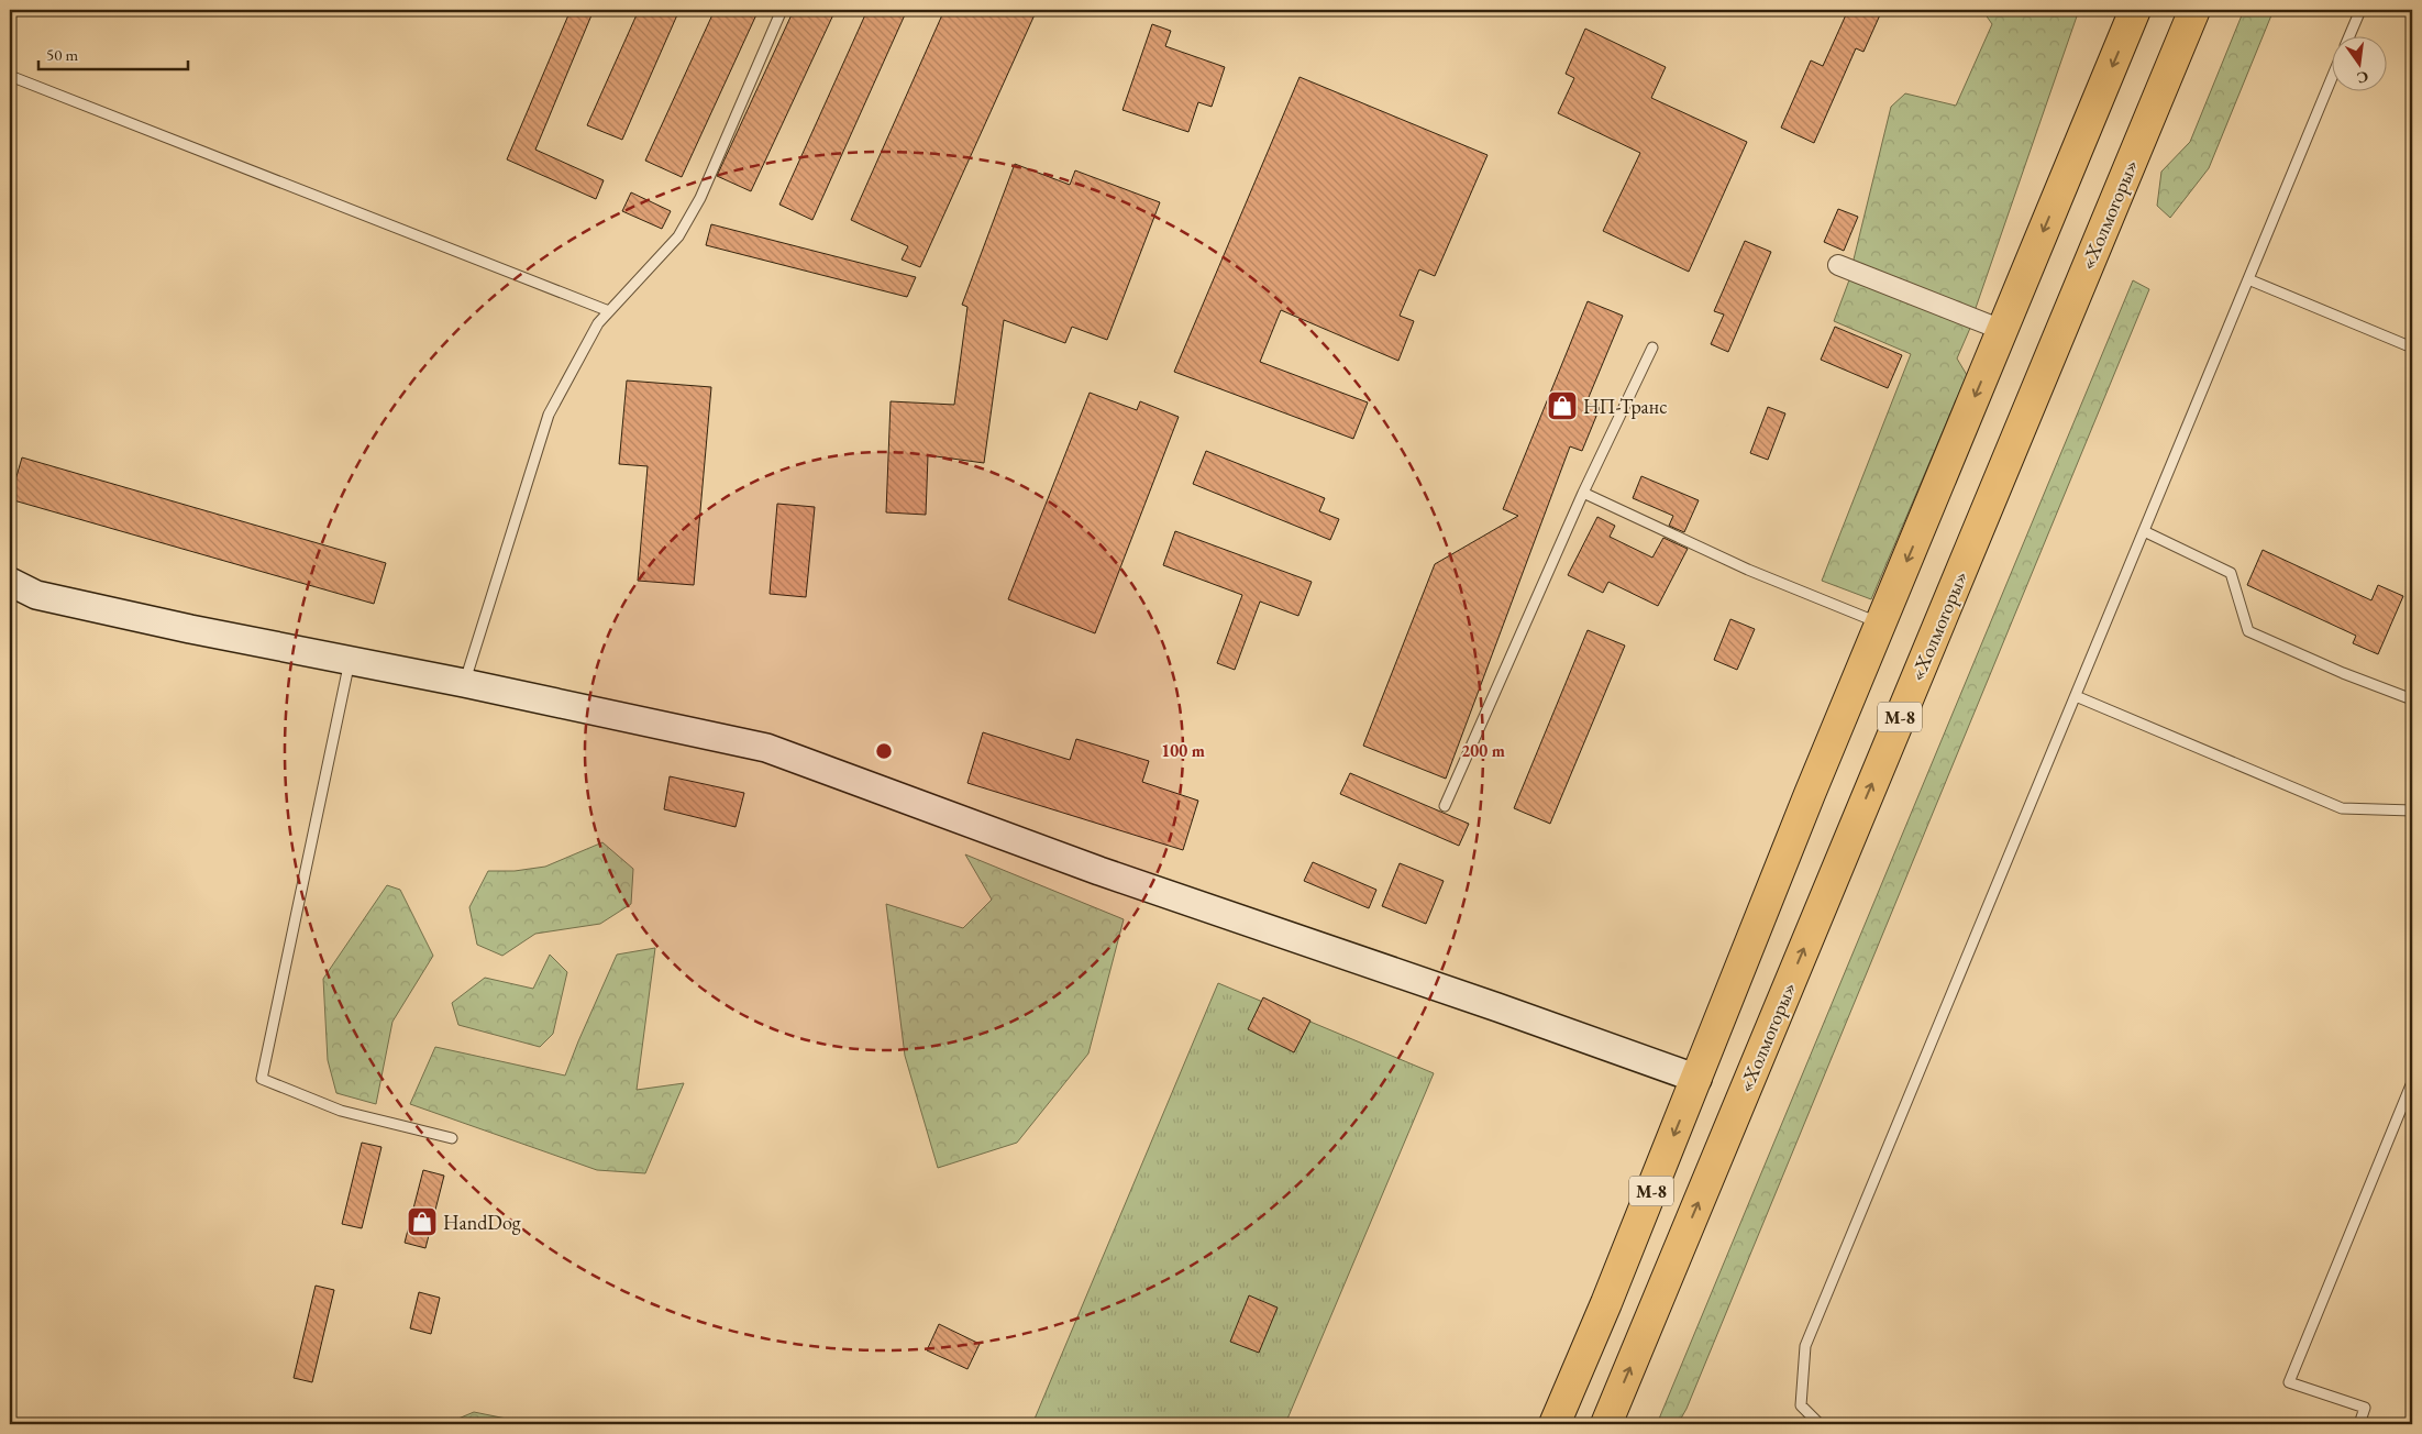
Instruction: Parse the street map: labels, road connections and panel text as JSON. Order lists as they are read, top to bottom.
{
  "streets": {
    "highway": ["«Холмогоры»", "М-8"]
  },
  "places": {
    "shop": ["НП-Транс", "HandDog"]
  },
  "scale_bar": "50 m",
  "north": "bottom",
  "rings": ["100 m", "200 m"]
}
